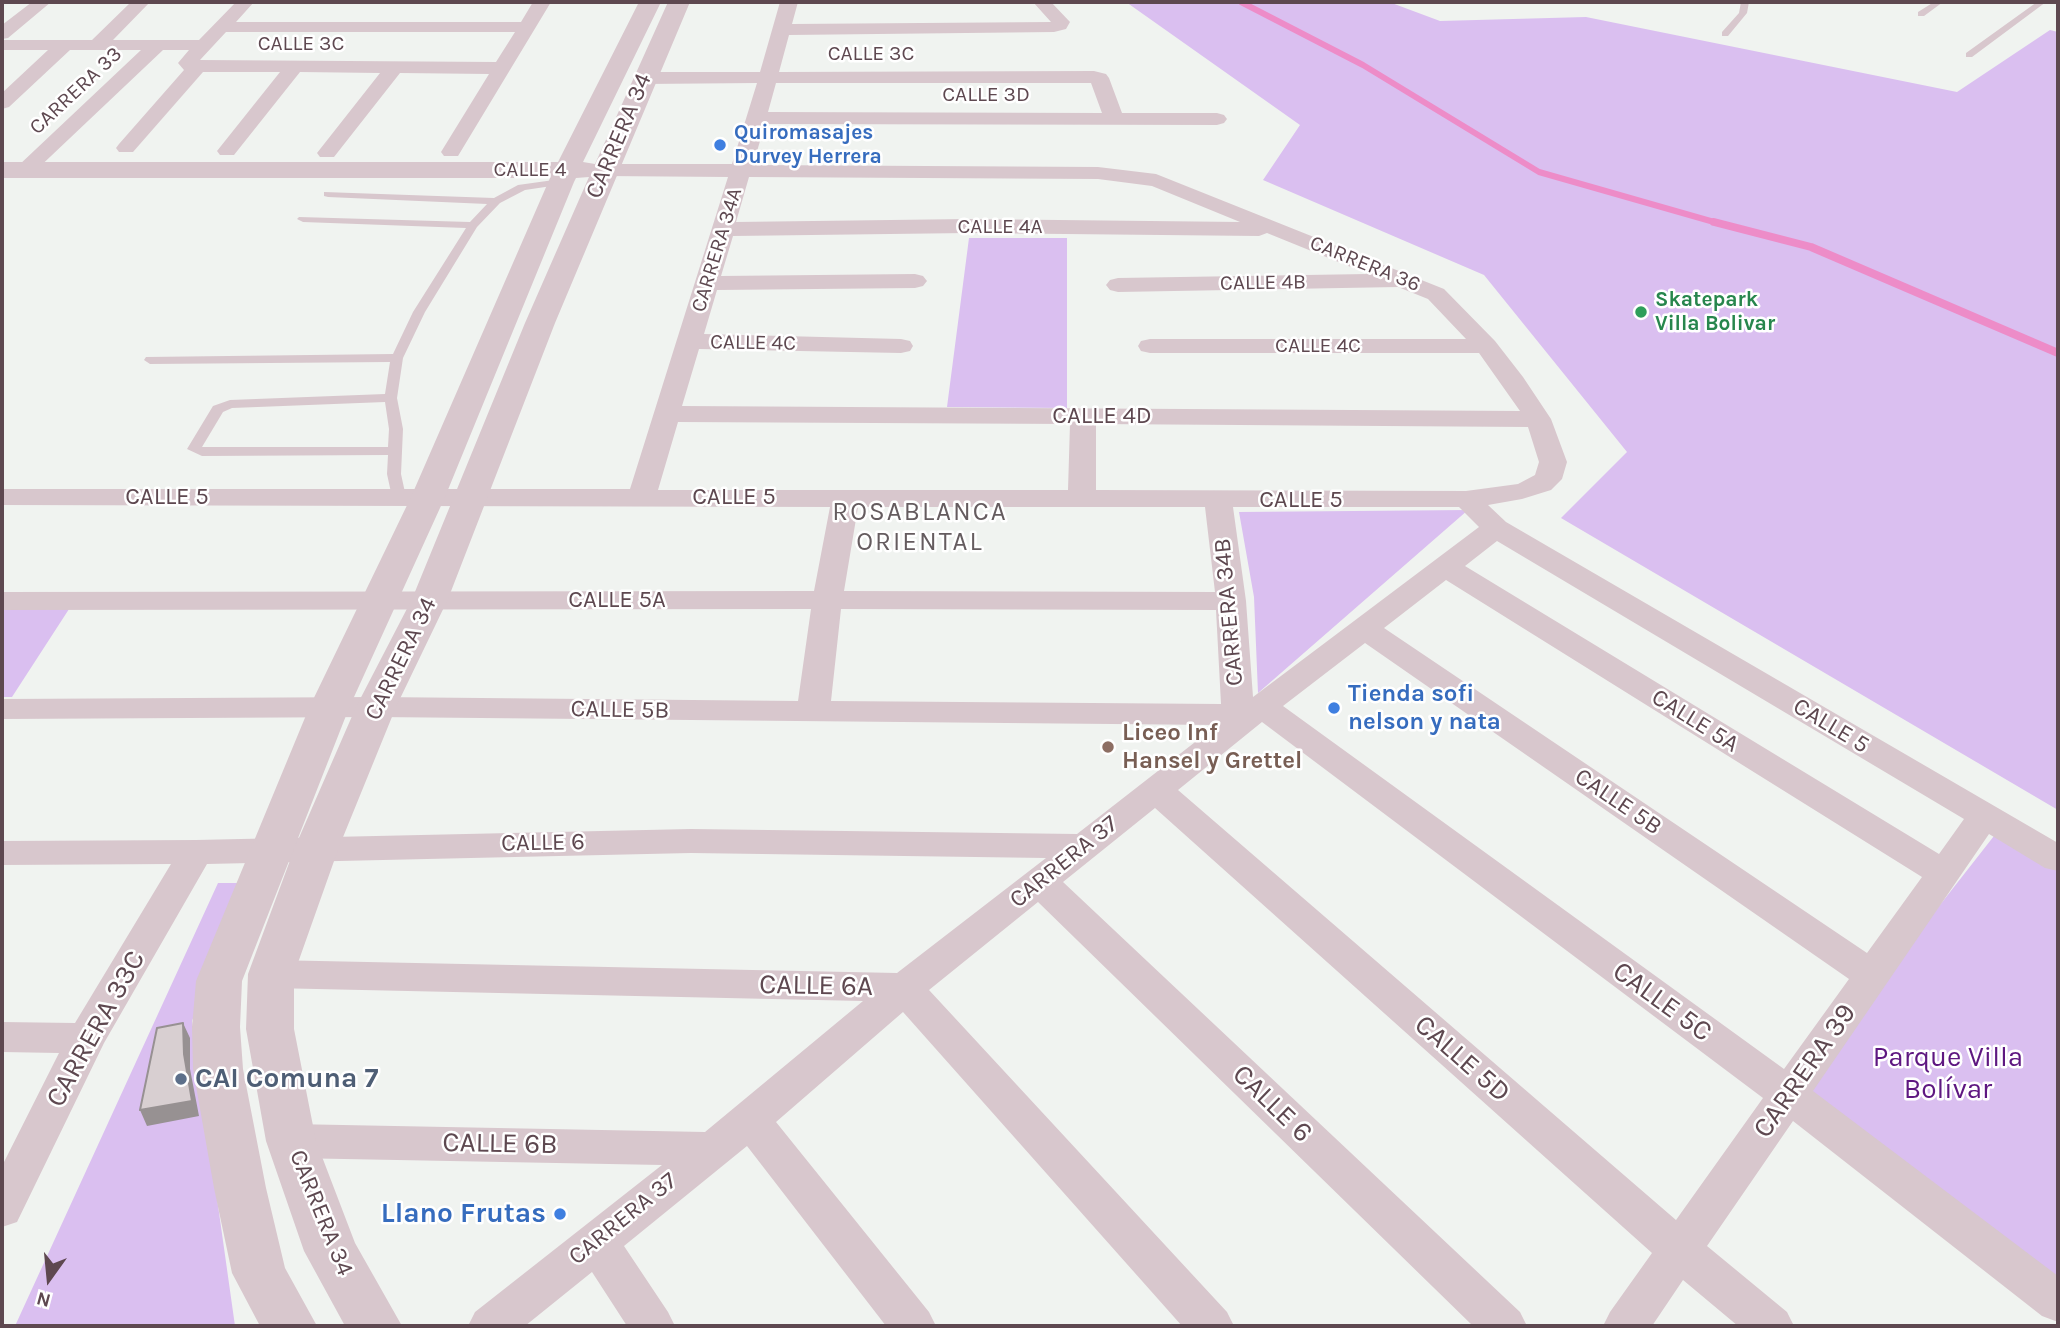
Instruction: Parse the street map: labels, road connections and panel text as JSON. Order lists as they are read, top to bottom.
{
  "streets": {
    "street": [
      "CALLE 3C",
      "CARRERA 33",
      "CALLE 3D",
      "CARRERA 34",
      "CALLE 4",
      "CALLE 4A",
      "CARRERA 34A",
      "CARRERA 36",
      "CALLE 4B",
      "CALLE 4C",
      "CALLE 4D",
      "CALLE 5",
      "CALLE 5A",
      "CARRERA 34B",
      "CALLE 5B",
      "CALLE 6",
      "CARRERA 37",
      "CALLE 6A",
      "CALLE 5C",
      "CARRERA 33C",
      "CALLE 5D",
      "CARRERA 39",
      "CALLE 6B"
    ]
  },
  "crossings": [
    ["CALLE 3C", "CALLE 3D"],
    ["CALLE 3C", "CARRERA 34"],
    ["CALLE 3C", "CARRERA 34A"],
    ["CARRERA 33", "CALLE 4"],
    ["CALLE 3D", "CARRERA 34A"],
    ["CARRERA 34", "CALLE 4"],
    ["CARRERA 34", "CALLE 5"],
    ["CARRERA 34", "CALLE 5A"],
    ["CARRERA 34", "CALLE 5B"],
    ["CARRERA 34", "CALLE 6"],
    ["CARRERA 34", "CALLE 6A"],
    ["CARRERA 34", "CALLE 6B"],
    ["CALLE 4", "CARRERA 34A"],
    ["CALLE 4", "CARRERA 36"],
    ["CALLE 4A", "CARRERA 34A"],
    ["CALLE 4A", "CARRERA 36"],
    ["CARRERA 34A", "CALLE 4C"],
    ["CARRERA 34A", "CALLE 4D"],
    ["CARRERA 34A", "CALLE 5"],
    ["CARRERA 36", "CALLE 4B"],
    ["CARRERA 36", "CALLE 4C"],
    ["CARRERA 36", "CALLE 4D"],
    ["CALLE 5", "CARRERA 34B"],
    ["CALLE 5", "CARRERA 37"],
    ["CALLE 5", "CARRERA 39"],
    ["CALLE 5A", "CARRERA 34B"],
    ["CALLE 5A", "CARRERA 37"],
    ["CALLE 5A", "CARRERA 39"],
    ["CARRERA 34B", "CALLE 5B"],
    ["CARRERA 34B", "CARRERA 37"],
    ["CARRERA 34B", "CALLE 5C"],
    ["CALLE 5B", "CARRERA 37"],
    ["CALLE 5B", "CALLE 5C"],
    ["CALLE 5B", "CARRERA 39"],
    ["CALLE 6", "CARRERA 37"],
    ["CALLE 6", "CARRERA 33C"],
    ["CARRERA 37", "CALLE 6A"],
    ["CARRERA 37", "CALLE 5C"],
    ["CARRERA 37", "CALLE 5D"],
    ["CARRERA 37", "CALLE 6B"],
    ["CALLE 5C", "CARRERA 39"],
    ["CALLE 5D", "CARRERA 39"]
  ],
  "districts": ["ROSABLANCA ORIENTAL"],
  "parks": ["Parque Villa Bolívar"],
  "places": [
    "Quiromasajes Durvey Herrera",
    "Skatepark Villa Bolivar",
    "Tienda sofi nelson y nata",
    "Liceo Inf Hansel y Grettel",
    "CAI Comuna 7",
    "Llano Frutas"
  ],
  "north": "bottom"
}
